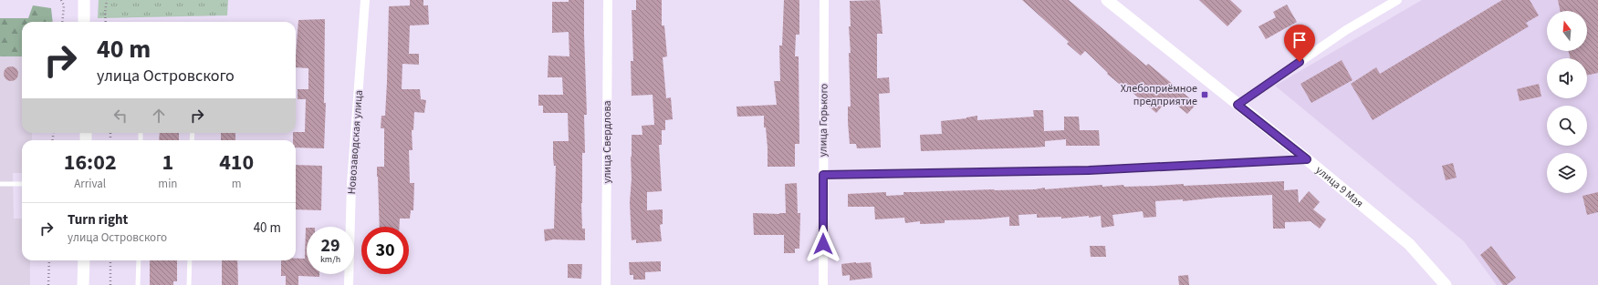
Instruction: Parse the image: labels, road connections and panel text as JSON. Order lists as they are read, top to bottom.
{
  "streets": {
    "street": [
      "улица Горького",
      "Новозаводская улица",
      "улица Свердлова",
      "улица 9 Мая"
    ]
  },
  "places": {
    "transit": ["Хлебоприёмное предприятие"]
  },
  "north": "top",
  "page": {
    "turn": ["40 m", "улица Островского"],
    "eta": [
      "16:02",
      "Arrival",
      "1",
      "min",
      "410",
      "m"
    ],
    "list": [
      {
        "name": "Turn right",
        "note": "улица Островского",
        "value": "40 m"
      }
    ],
    "speed": "29 km/h",
    "limit": "30"
  }
}
